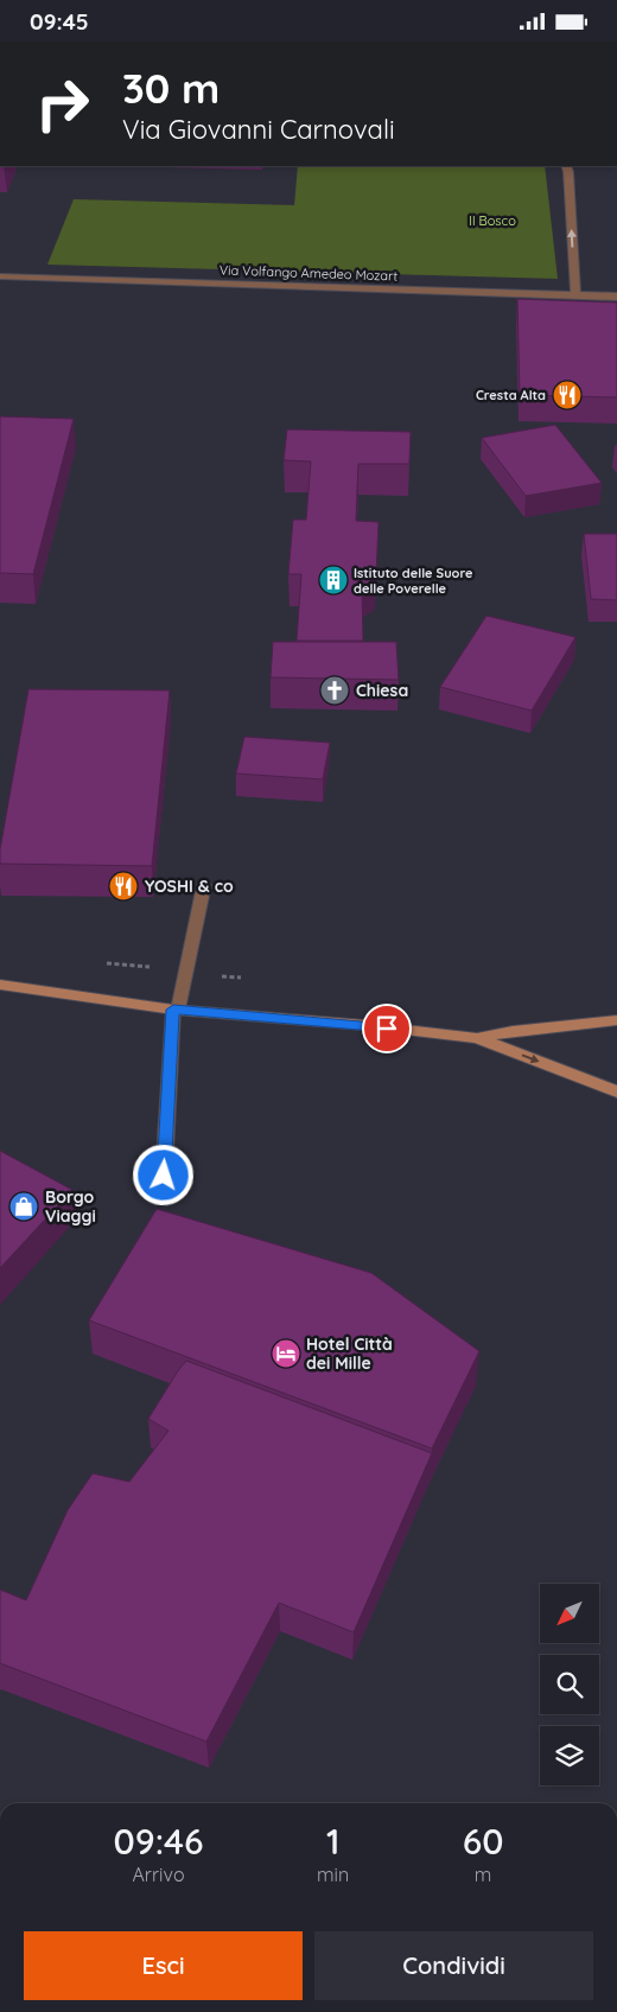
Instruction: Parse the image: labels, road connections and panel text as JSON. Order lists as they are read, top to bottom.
{
  "streets": {
    "street": ["Via Volfango Amedeo Mozart"]
  },
  "parks": ["Il Bosco"],
  "places": {
    "restaurant": ["Cresta Alta", "YOSHI & co"],
    "building": ["Istituto delle Suore delle Poverelle"],
    "church": ["Chiesa"],
    "shop": ["Borgo Viaggi"],
    "hotel": ["Hotel Città dei Mille"]
  },
  "north": "bottom left",
  "page": {
    "status": "09:45",
    "turn": ["30 m", "Via Giovanni Carnovali"],
    "eta": [
      "09:46",
      "Arrivo",
      "1",
      "min",
      "60",
      "m"
    ],
    "buttons": ["Esci", "Condividi"]
  }
}
